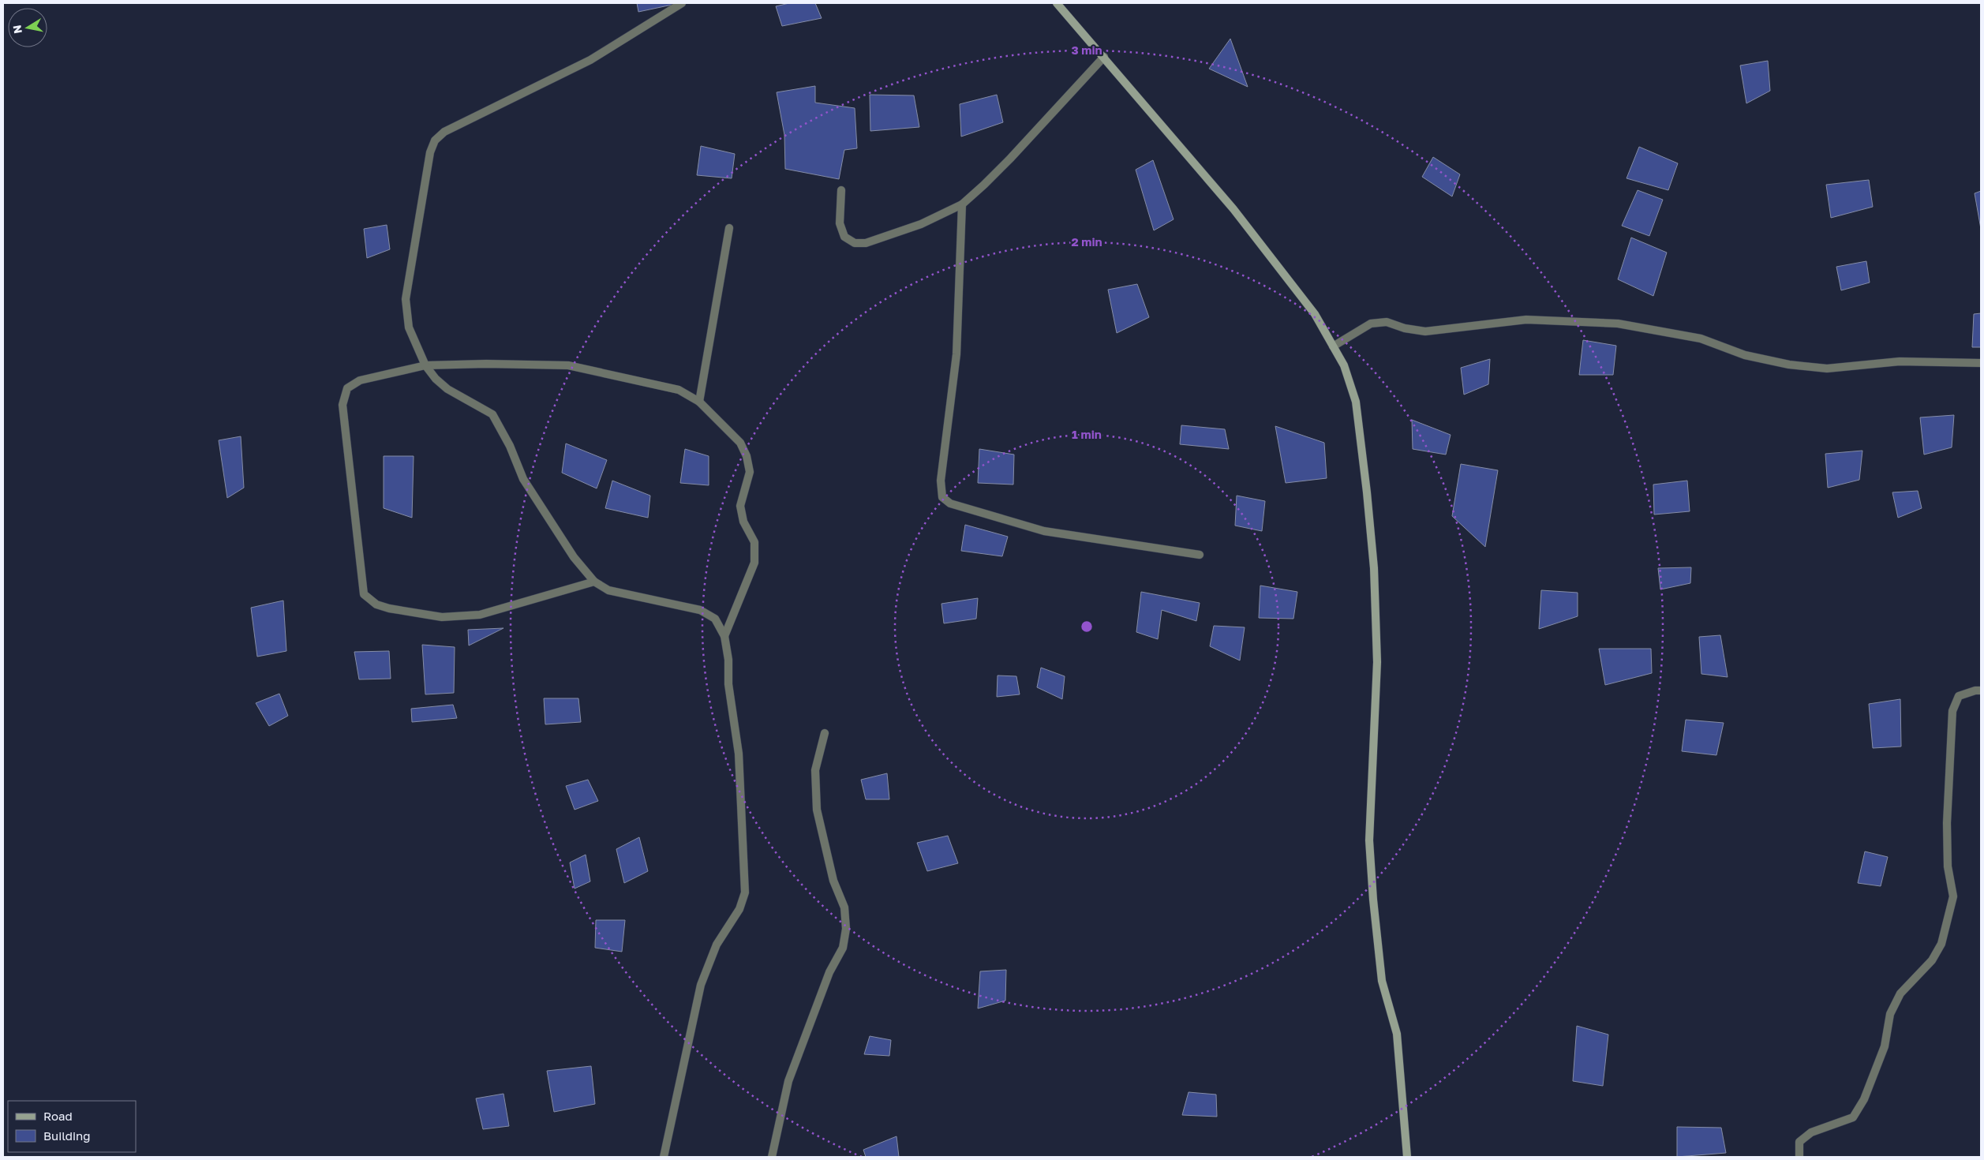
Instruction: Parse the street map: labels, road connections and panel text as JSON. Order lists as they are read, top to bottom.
{
  "legend": ["Road", "Building"],
  "north": "left",
  "rings": ["3 min", "2 min", "1 min"]
}
